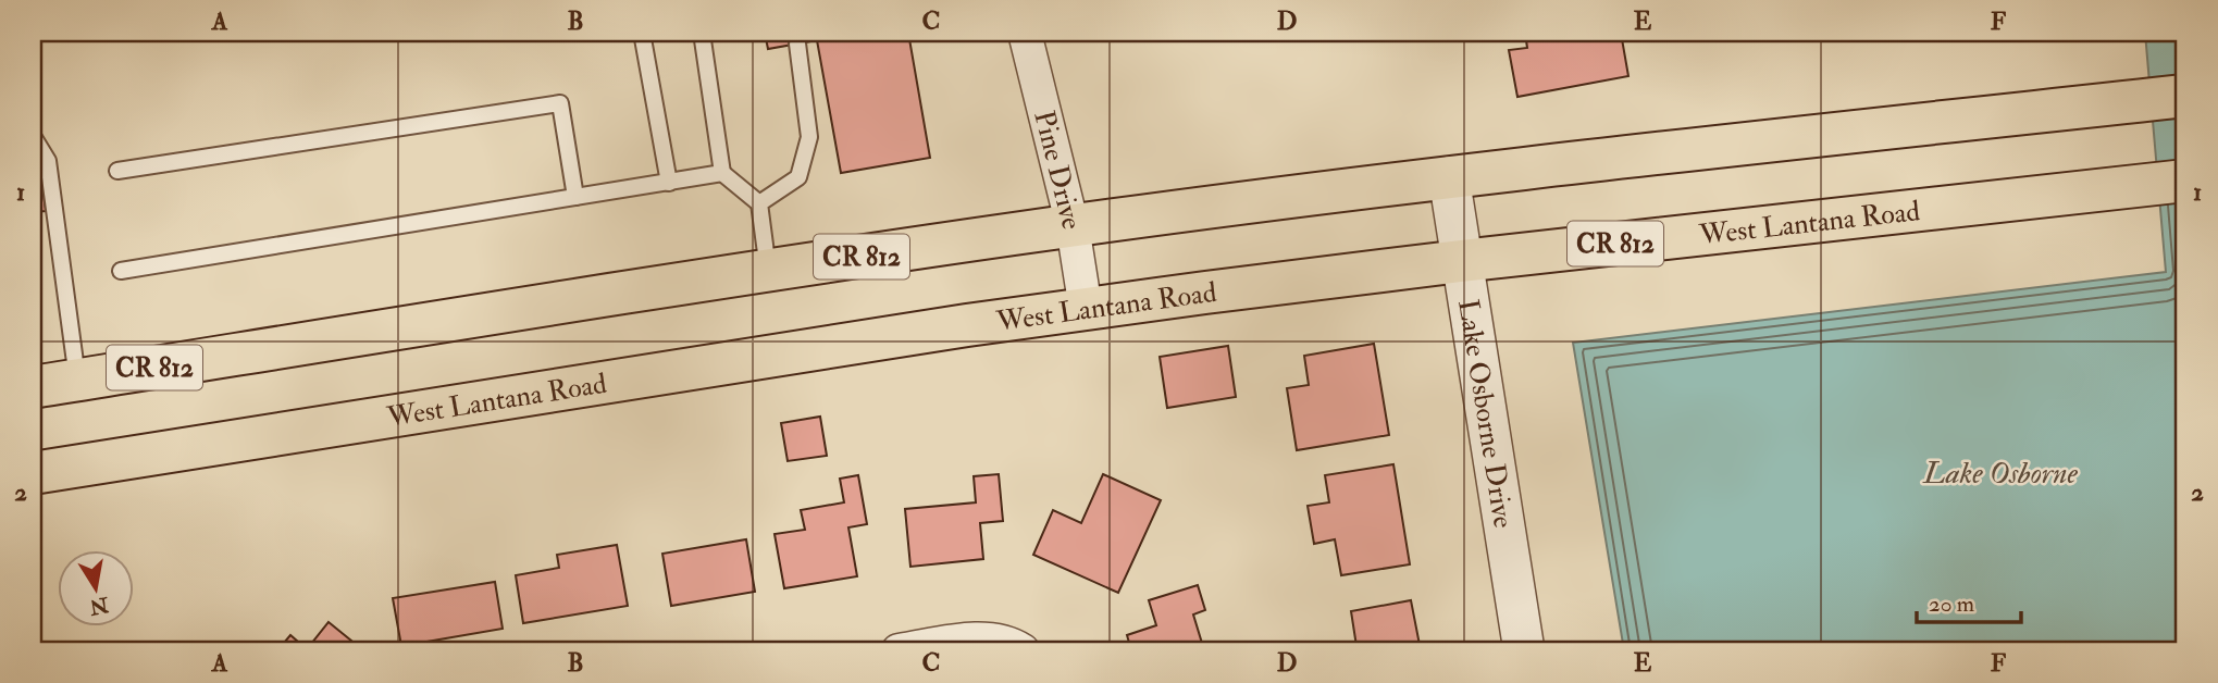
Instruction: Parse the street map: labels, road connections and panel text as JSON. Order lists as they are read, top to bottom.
{
  "streets": {
    "main road": ["West Lantana Road", "CR 812"],
    "street": ["Pine Drive", "Lake Osborne Drive"]
  },
  "crossings": [
    ["Pine Drive", "West Lantana Road"],
    ["Pine Drive", "CR 812"],
    ["West Lantana Road", "Lake Osborne Drive"],
    ["CR 812", "Lake Osborne Drive"]
  ],
  "water": ["Lake Osborne"],
  "scale_bar": "20 m",
  "north": "bottom",
  "grid": {
    "columns": [
      "A",
      "B",
      "C",
      "D",
      "E",
      "F"
    ],
    "rows": ["1", "2"]
  }
}
